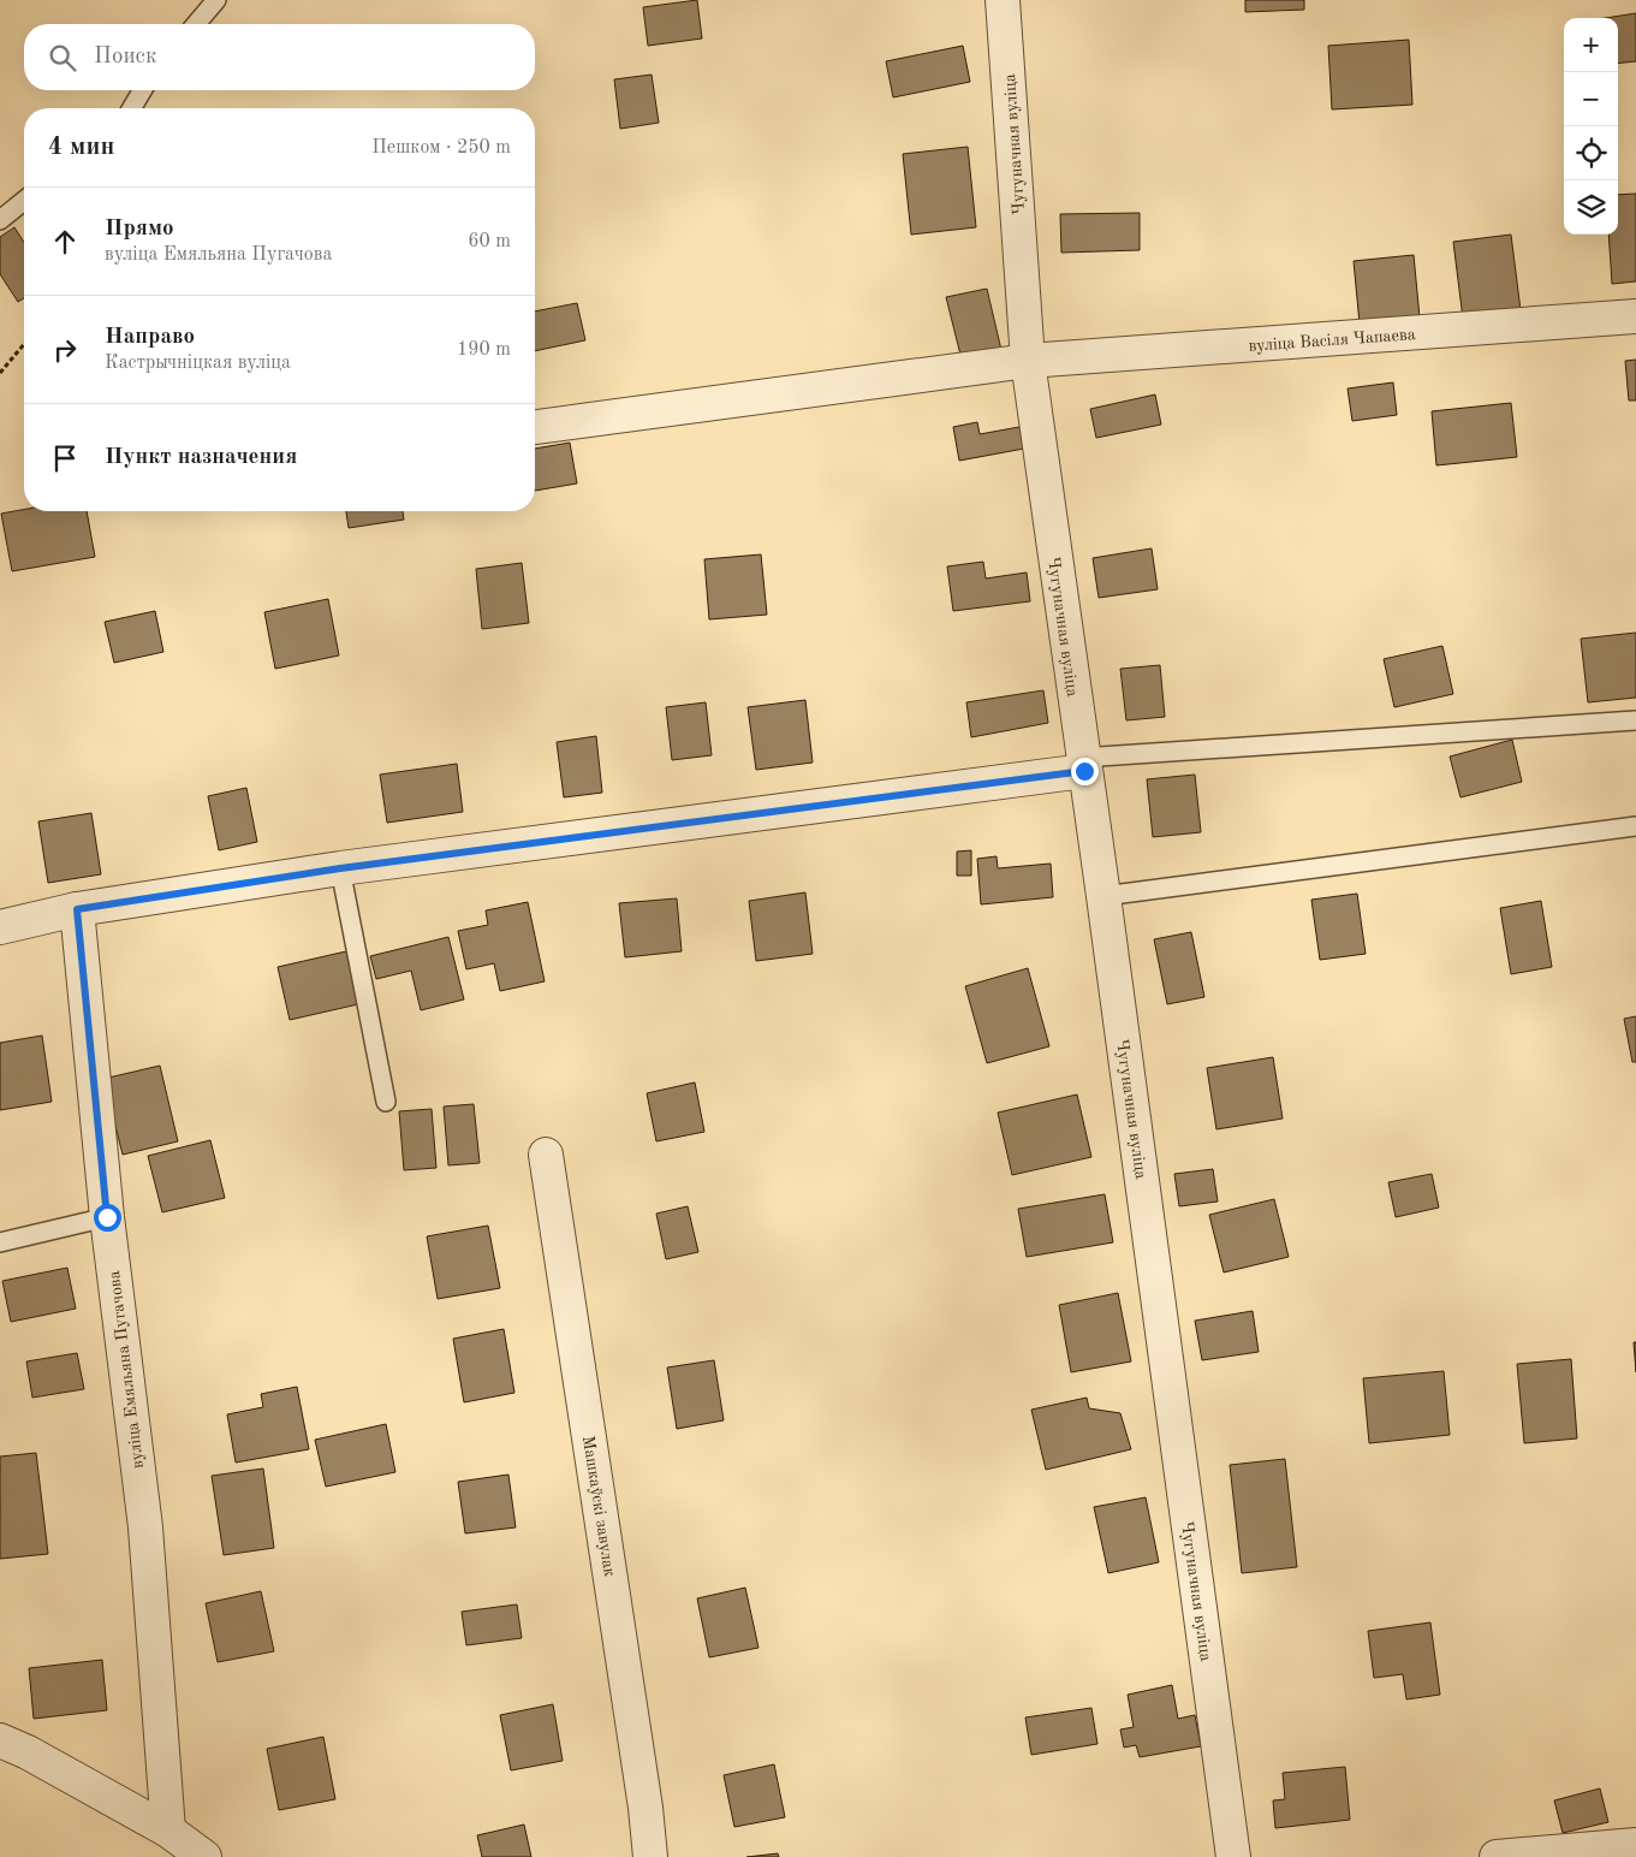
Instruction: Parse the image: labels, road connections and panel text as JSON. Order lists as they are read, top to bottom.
{
  "streets": {
    "street": [
      "Чугуначная вуліца",
      "вуліца Васіля Чапаева",
      "вуліца Емяльяна Пугачова",
      "Машкаўскі завулак"
    ]
  },
  "crossings": [
    ["Чугуначная вуліца", "вуліца Васіля Чапаева"]
  ],
  "page": {
    "map_buttons": ["+", "−"],
    "search": "Поиск",
    "heading": ["4 мин", "Пешком · 250 m"],
    "list": [
      ["Прямо", "вуліца Емяльяна Пугачова", "60 m"],
      ["Направо", "Кастрычніцкая вуліца", "190 m"],
      "Пункт назначения"
    ]
  }
}
